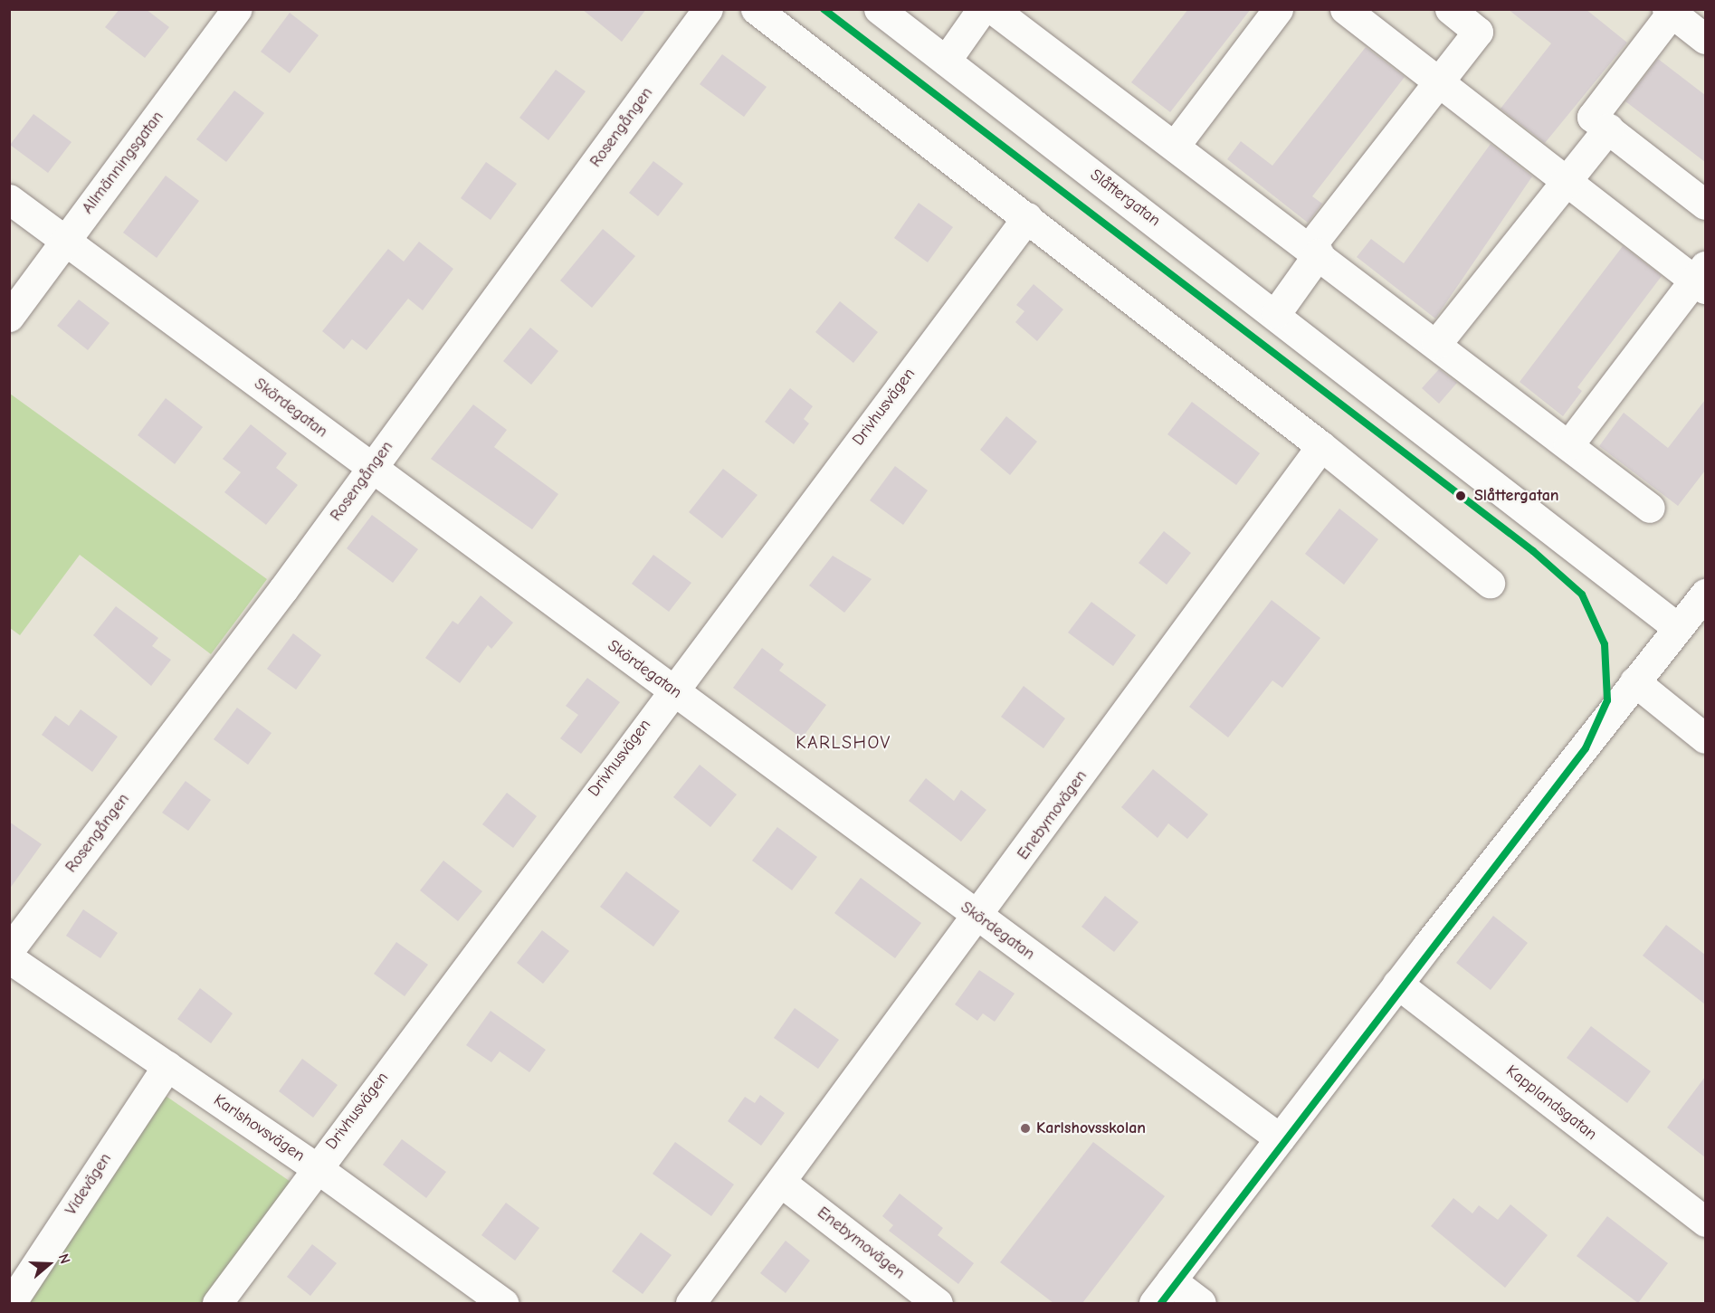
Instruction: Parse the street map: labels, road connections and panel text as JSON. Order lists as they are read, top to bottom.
{
  "streets": {
    "street": [
      "Rosengången",
      "Allmänningsgatan",
      "Slåttergatan",
      "Drivhusvägen",
      "Skördegatan",
      "Enebymovägen",
      "Kapplandsgatan",
      "Karlshovsvägen",
      "Videvägen"
    ]
  },
  "crossings": [
    ["Rosengången", "Skördegatan"],
    ["Allmänningsgatan", "Skördegatan"],
    ["Drivhusvägen", "Skördegatan"],
    ["Drivhusvägen", "Karlshovsvägen"],
    ["Skördegatan", "Enebymovägen"],
    ["Karlshovsvägen", "Videvägen"]
  ],
  "districts": ["KARLSHOV"],
  "places": ["Slåttergatan", "Karlshovsskolan"],
  "north": "right"
}
